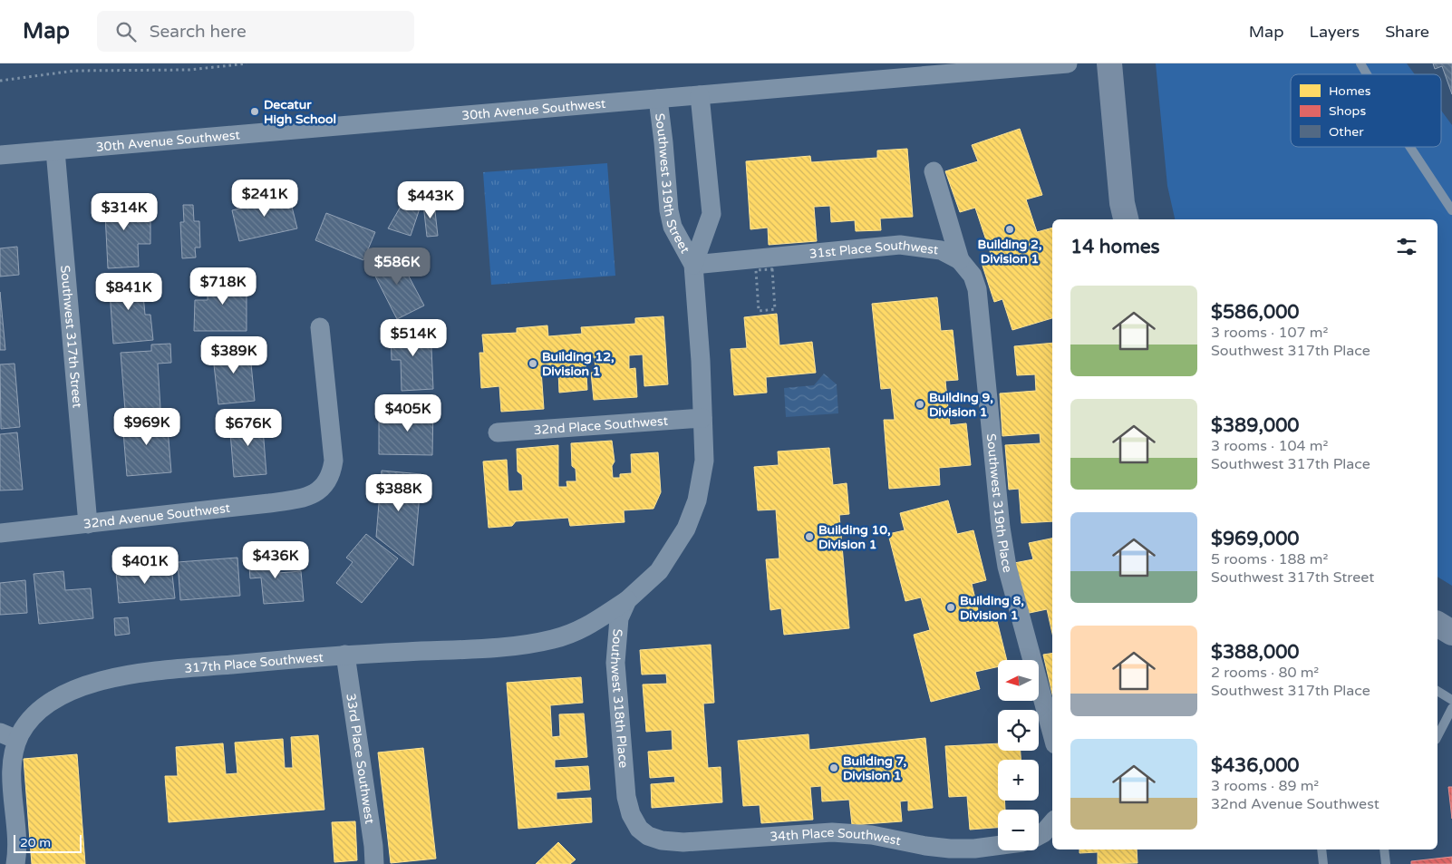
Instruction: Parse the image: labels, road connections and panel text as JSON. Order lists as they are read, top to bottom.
{
  "streets": {
    "street": [
      "30th Avenue Southwest",
      "Southwest 319th Street",
      "31st Place Southwest",
      "Southwest 317th Street",
      "32nd Place Southwest",
      "Southwest 319th Place",
      "32nd Avenue Southwest",
      "317th Place Southwest",
      "Southwest 318th Place",
      "33rd Place Southwest",
      "34th Place Southwest"
    ]
  },
  "crossings": [
    ["30th Avenue Southwest", "Southwest 319th Street"],
    ["30th Avenue Southwest", "Southwest 317th Street"],
    ["Southwest 319th Street", "31st Place Southwest"],
    ["Southwest 319th Street", "Southwest 318th Place"],
    ["31st Place Southwest", "Southwest 319th Place"],
    ["Southwest 317th Street", "32nd Avenue Southwest"],
    ["32nd Place Southwest", "Southwest 318th Place"],
    ["317th Place Southwest", "Southwest 318th Place"],
    ["317th Place Southwest", "33rd Place Southwest"],
    ["Southwest 318th Place", "34th Place Southwest"]
  ],
  "places": [
    "Decatur High School",
    "Building 2, Division 1",
    "Building 12, Division 1",
    "Building 9, Division 1",
    "Building 10, Division 1",
    "Building 8, Division 1",
    "Building 7, Division 1"
  ],
  "legend": ["Homes", "Shops", "Other"],
  "scale_bar": "20 m",
  "north": "left",
  "page": {
    "header": "Map",
    "search": "Search here",
    "nav": ["Map", "Layers", "Share"],
    "price": [
      "$241K",
      "$443K",
      "$314K",
      "$586K",
      "$718K",
      "$841K",
      "$514K",
      "$389K",
      "$405K",
      "$969K",
      "$676K",
      "$388K",
      "$436K",
      "$401K"
    ],
    "heading": "14 homes",
    "list": [
      {
        "name": "$586,000",
        "note": "3 rooms · 107 m² · Southwest 317th Place"
      },
      {
        "name": "$389,000",
        "note": "3 rooms · 104 m² · Southwest 317th Place"
      },
      {
        "name": "$969,000",
        "note": "5 rooms · 188 m² · Southwest 317th Street"
      },
      {
        "name": "$388,000",
        "note": "2 rooms · 80 m² · Southwest 317th Place"
      },
      {
        "name": "$436,000",
        "note": "3 rooms · 89 m² · 32nd Avenue Southwest"
      }
    ],
    "map_buttons": ["+", "−"],
    "scale": "20 m"
  }
}
